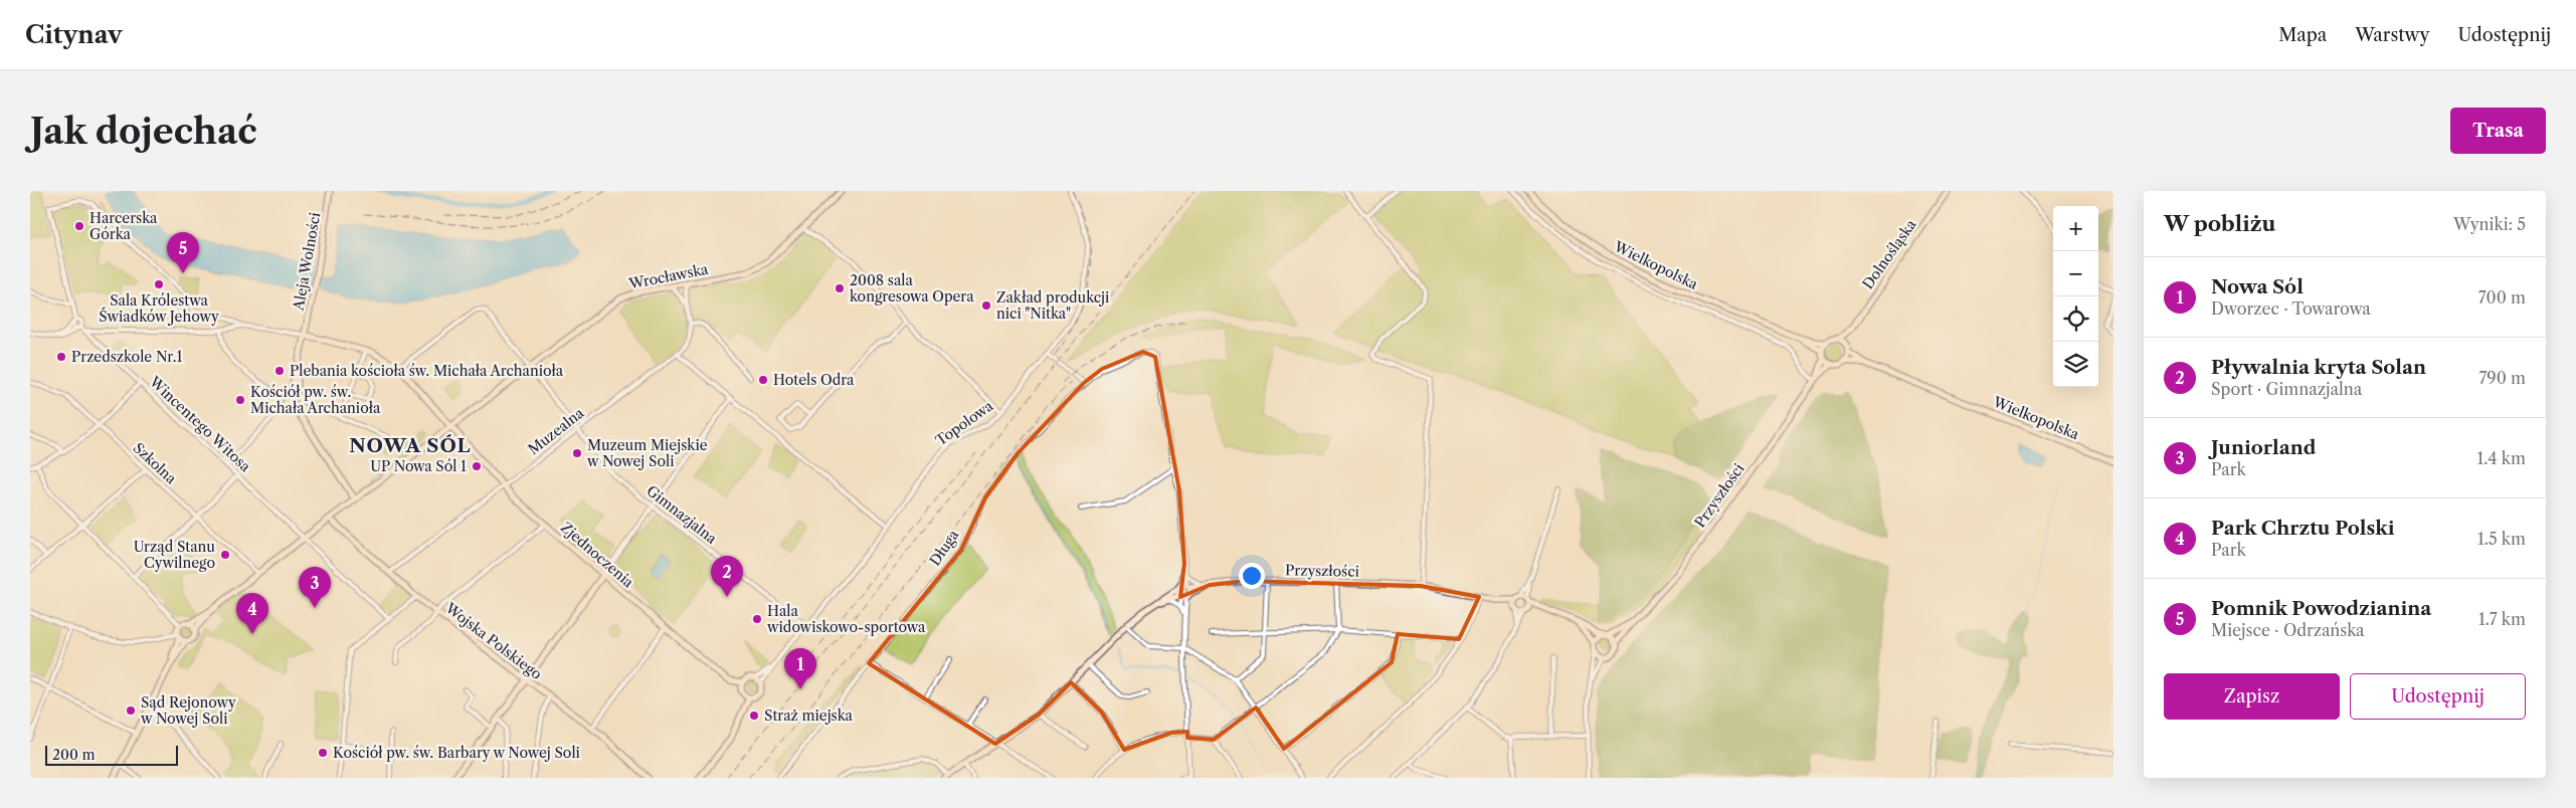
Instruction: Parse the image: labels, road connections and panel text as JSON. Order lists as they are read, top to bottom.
{
  "streets": {
    "street": [
      "Dolnośląska",
      "Aleja Wolności",
      "Wielkopolska",
      "Wrocławska",
      "Topolowa",
      "Wincentego Witosa",
      "Muzealna",
      "Szkolna",
      "Przyszłości",
      "Gimnazjalna",
      "Długa",
      "Zjednoczenia",
      "Wojska Polskiego"
    ]
  },
  "crossings": [
    ["Dolnośląska", "Wielkopolska"],
    ["Dolnośląska", "Przyszłości"],
    ["Wielkopolska", "Przyszłości"],
    ["Wrocławska", "Wincentego Witosa"],
    ["Wrocławska", "Muzealna"],
    ["Wrocławska", "Szkolna"],
    ["Wrocławska", "Gimnazjalna"],
    ["Wrocławska", "Zjednoczenia"],
    ["Wrocławska", "Wojska Polskiego"],
    ["Topolowa", "Gimnazjalna"],
    ["Muzealna", "Gimnazjalna"],
    ["Muzealna", "Zjednoczenia"],
    ["Muzealna", "Wojska Polskiego"],
    ["Gimnazjalna", "Zjednoczenia"]
  ],
  "districts": ["NOWA SÓL"],
  "places": [
    "Harcerska Górka",
    "Sala Królestwa Świadków Jehowy",
    "2008 sala kongresowa Opera",
    "Zakład produkcji nici \"Nitka\"",
    "Przedszkole Nr.1",
    "Plebania kościoła św. Michała Archanioła",
    "Hotels Odra",
    "Kościół pw. św. Michała Archanioła",
    "Muzeum Miejskie w Nowej Soli",
    "UP Nowa Sól 1",
    "Urząd Stanu Cywilnego",
    "Hala widowiskowo-sportowa",
    "Sąd Rejonowy w Nowej Soli",
    "Straż miejska",
    "Kościół pw. św. Barbary w Nowej Soli"
  ],
  "scale_bar": "200 m",
  "page": {
    "header": "Citynav",
    "nav": ["Mapa", "Warstwy", "Udostępnij"],
    "buttons": [
      "Trasa",
      ["Zapisz", "Udostępnij"]
    ],
    "title": "Jak dojechać",
    "heading": ["W pobliżu", "Wyniki: 5"],
    "map_buttons": ["+", "−"],
    "pins": [
      "5",
      "2",
      "3",
      "4",
      "1"
    ],
    "list": [
      {
        "mark": "1",
        "name": "Nowa Sól",
        "note": "Dworzec · Towarowa",
        "value": "700 m"
      },
      {
        "mark": "2",
        "name": "Pływalnia kryta Solan",
        "note": "Sport · Gimnazjalna",
        "value": "790 m"
      },
      {
        "mark": "3",
        "name": "Juniorland",
        "note": "Park",
        "value": "1.4 km"
      },
      {
        "mark": "4",
        "name": "Park Chrztu Polski",
        "note": "Park",
        "value": "1.5 km"
      },
      {
        "mark": "5",
        "name": "Pomnik Powodzianina",
        "note": "Miejsce · Odrzańska",
        "value": "1.7 km"
      }
    ],
    "scale": "200 m"
  }
}
